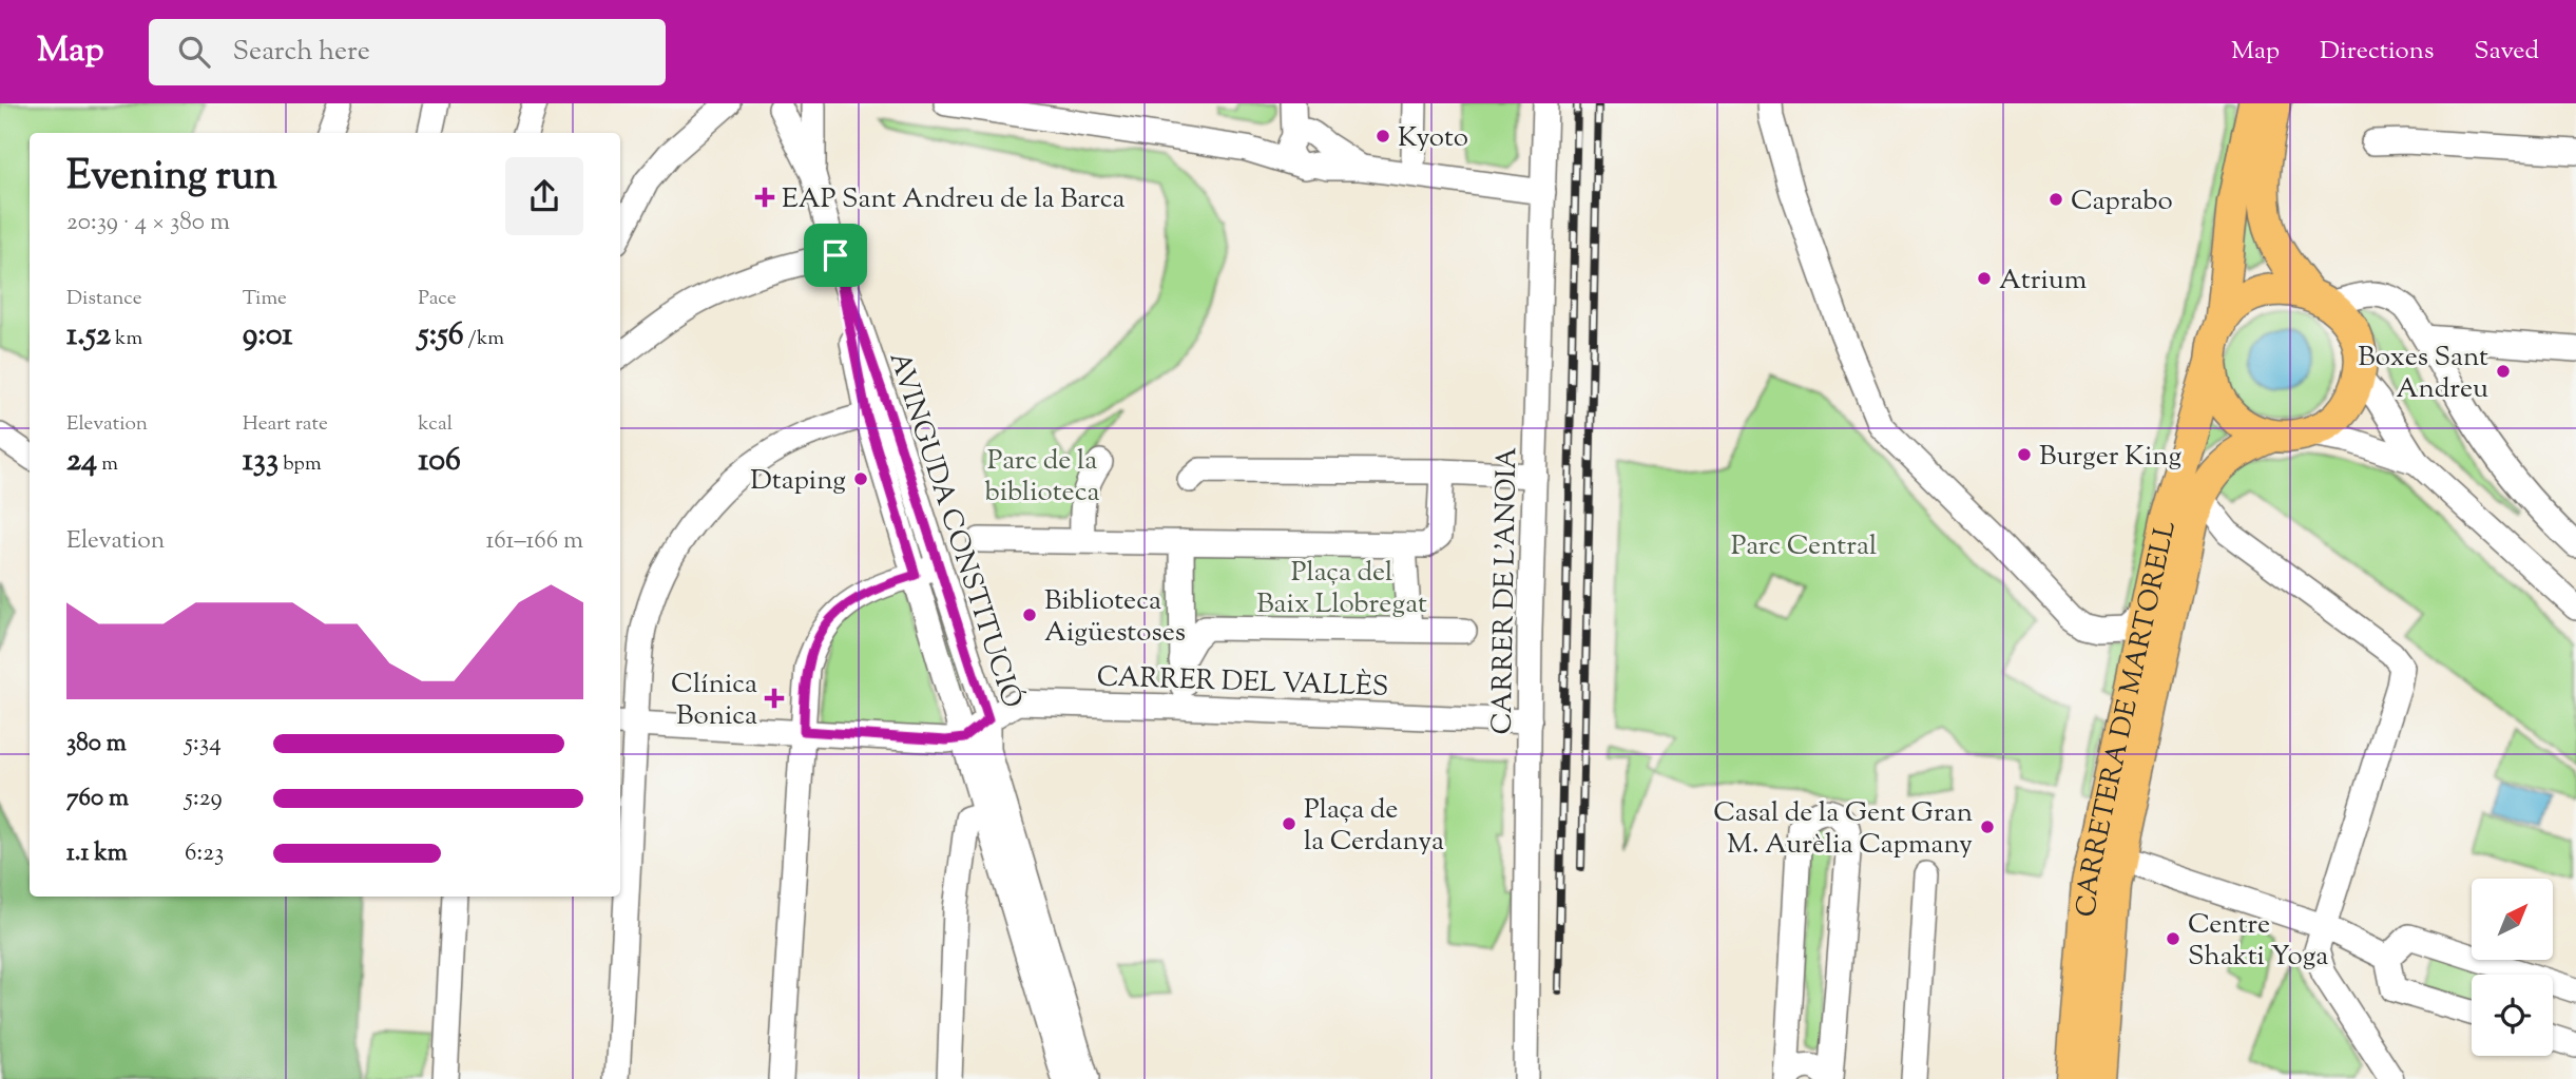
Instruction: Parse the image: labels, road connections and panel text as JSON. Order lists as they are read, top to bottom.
{
  "streets": {
    "main road": ["CARRETERA DE MARTORELL"],
    "street": ["AVINGUDA CONSTITUCIÓ", "CARRER DE L'ANOIA", "CARRER DEL VALLÈS"]
  },
  "crossings": [
    ["AVINGUDA CONSTITUCIÓ", "CARRER DEL VALLÈS"],
    ["CARRER DE L'ANOIA", "CARRER DEL VALLÈS"]
  ],
  "parks": ["Parc de la biblioteca", "Parc Central", "Plaça del Baix Llobregat"],
  "places": {
    "other": [
      "Kyoto",
      "Caprabo",
      "Atrium",
      "Boxes Sant Andreu",
      "Burger King",
      "Dtaping",
      "Biblioteca Aigüestoses",
      "Plaça de la Cerdanya",
      "Casal de la Gent Gran M. Aurèlia Capmany",
      "Centre Shakti Yoga"
    ],
    "health": ["EAP Sant Andreu de la Barca", "Clínica Bonica"]
  },
  "north": "top right",
  "page": {
    "header": "Map",
    "search": "Search here",
    "nav": ["Map", "Directions", "Saved"],
    "heading": ["Evening run", "20:39 · 4 × 380 m"],
    "stats": [
      ["Distance", "1.52 km"],
      ["Time", "9:01"],
      ["Pace", "5:56 /km"],
      ["Elevation", "24 m"],
      ["Heart rate", "133 bpm"],
      ["kcal", "106"]
    ],
    "chart": ["Elevation", "161–166 m"],
    "list": [
      {
        "name": "380 m",
        "note": "5:34"
      },
      {
        "name": "760 m",
        "note": "5:29"
      },
      {
        "name": "1.1 km",
        "note": "6:23"
      }
    ]
  }
}
